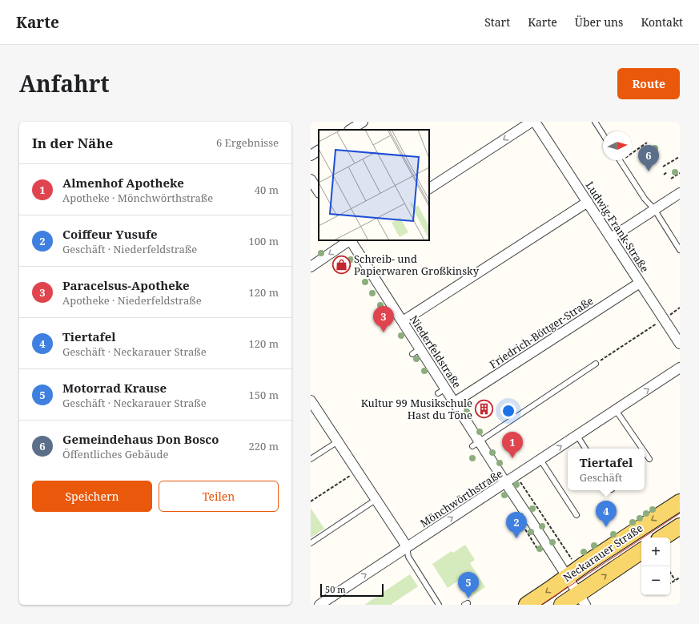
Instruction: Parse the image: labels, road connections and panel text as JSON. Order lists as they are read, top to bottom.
{
  "streets": {
    "main road": ["Neckarauer Straße"],
    "street": [
      "Ludwig-Frank-Straße",
      "Friedrich-Böttger-Straße",
      "Niederfeldstraße",
      "Mönchwörthstraße"
    ]
  },
  "crossings": [
    ["Ludwig-Frank-Straße", "Friedrich-Böttger-Straße"],
    ["Friedrich-Böttger-Straße", "Niederfeldstraße"],
    ["Niederfeldstraße", "Mönchwörthstraße"],
    ["Niederfeldstraße", "Neckarauer Straße"]
  ],
  "one_way": ["Mönchwörthstraße"],
  "places": {
    "shop": ["Schreib- und Papierwaren Großkinsky"],
    "building": ["Kultur 99 Musikschule Hast du Töne"]
  },
  "scale_bar": "50 m",
  "north": "right",
  "page": {
    "header": "Karte",
    "nav": [
      "Start",
      "Karte",
      "Über uns",
      "Kontakt"
    ],
    "title": "Anfahrt",
    "buttons": [
      "Route",
      ["Speichern", "Teilen"]
    ],
    "heading": ["In der Nähe", "6 Ergebnisse"],
    "pins": [
      "6",
      "3",
      "1",
      "4",
      "2",
      "5"
    ],
    "list": [
      {
        "mark": "1",
        "name": "Almenhof Apotheke",
        "note": "Apotheke · Mönchwörthstraße",
        "value": "40 m"
      },
      {
        "mark": "2",
        "name": "Coiffeur Yusufe",
        "note": "Geschäft · Niederfeldstraße",
        "value": "100 m"
      },
      {
        "mark": "3",
        "name": "Paracelsus-Apotheke",
        "note": "Apotheke · Niederfeldstraße",
        "value": "120 m"
      },
      {
        "mark": "4",
        "name": "Tiertafel",
        "note": "Geschäft · Neckarauer Straße",
        "value": "120 m"
      },
      {
        "mark": "5",
        "name": "Motorrad Krause",
        "note": "Geschäft · Neckarauer Straße",
        "value": "150 m"
      },
      {
        "mark": "6",
        "name": "Gemeindehaus Don Bosco",
        "note": "Öffentliches Gebäude",
        "value": "220 m"
      }
    ],
    "popup": ["Tiertafel", "Geschäft"],
    "map_buttons": ["+", "−"],
    "scale": "50 m"
  }
}
